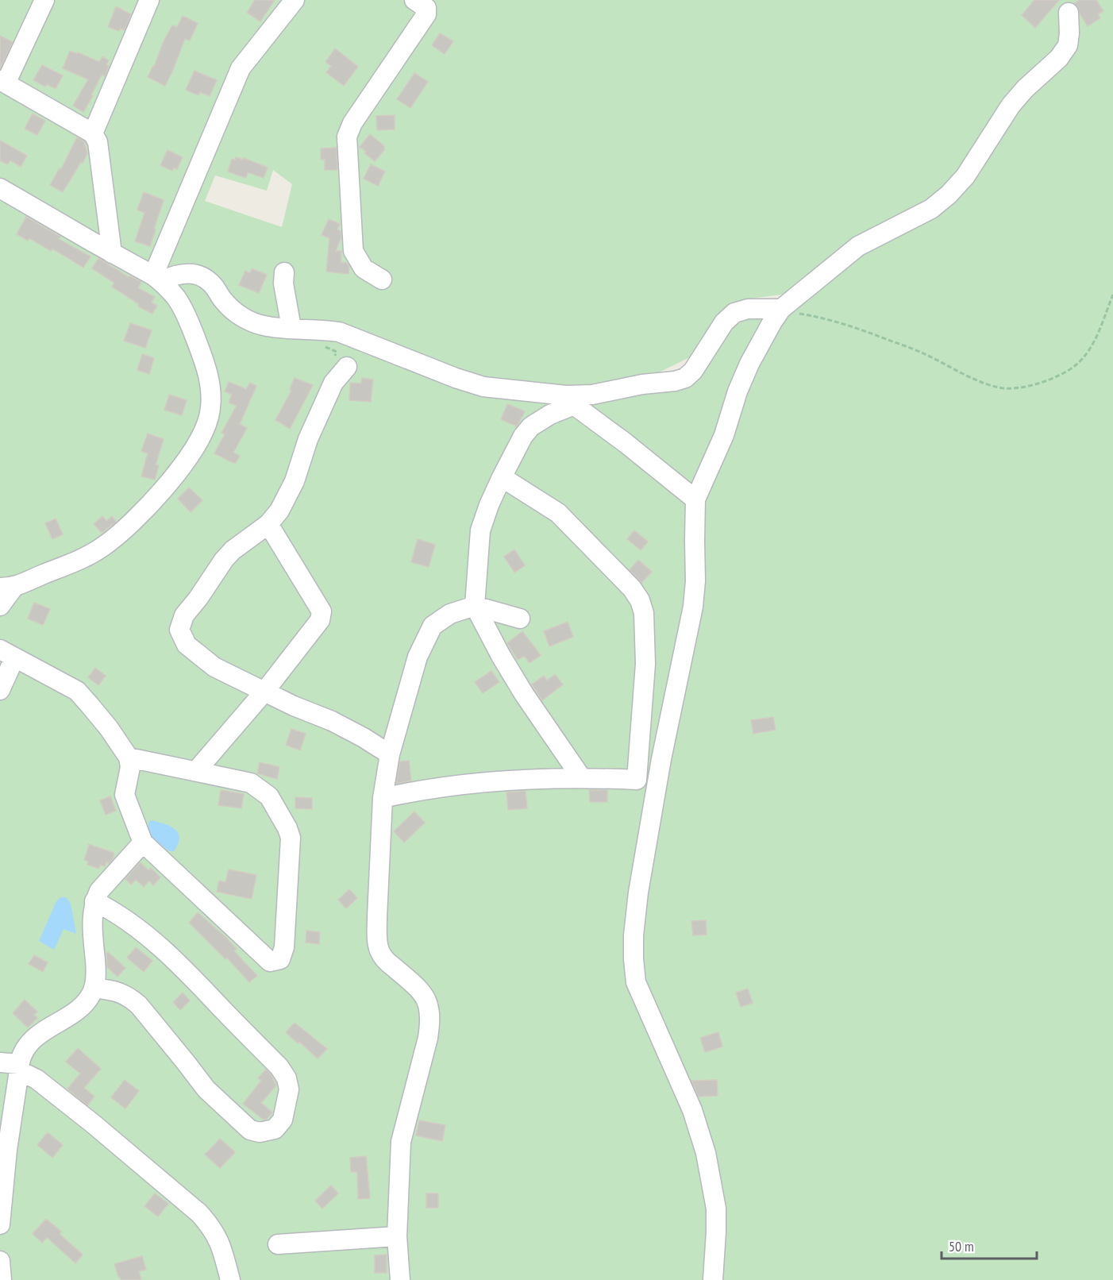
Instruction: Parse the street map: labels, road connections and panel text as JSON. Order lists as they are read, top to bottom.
{
  "scale_bar": "50 m"
}
